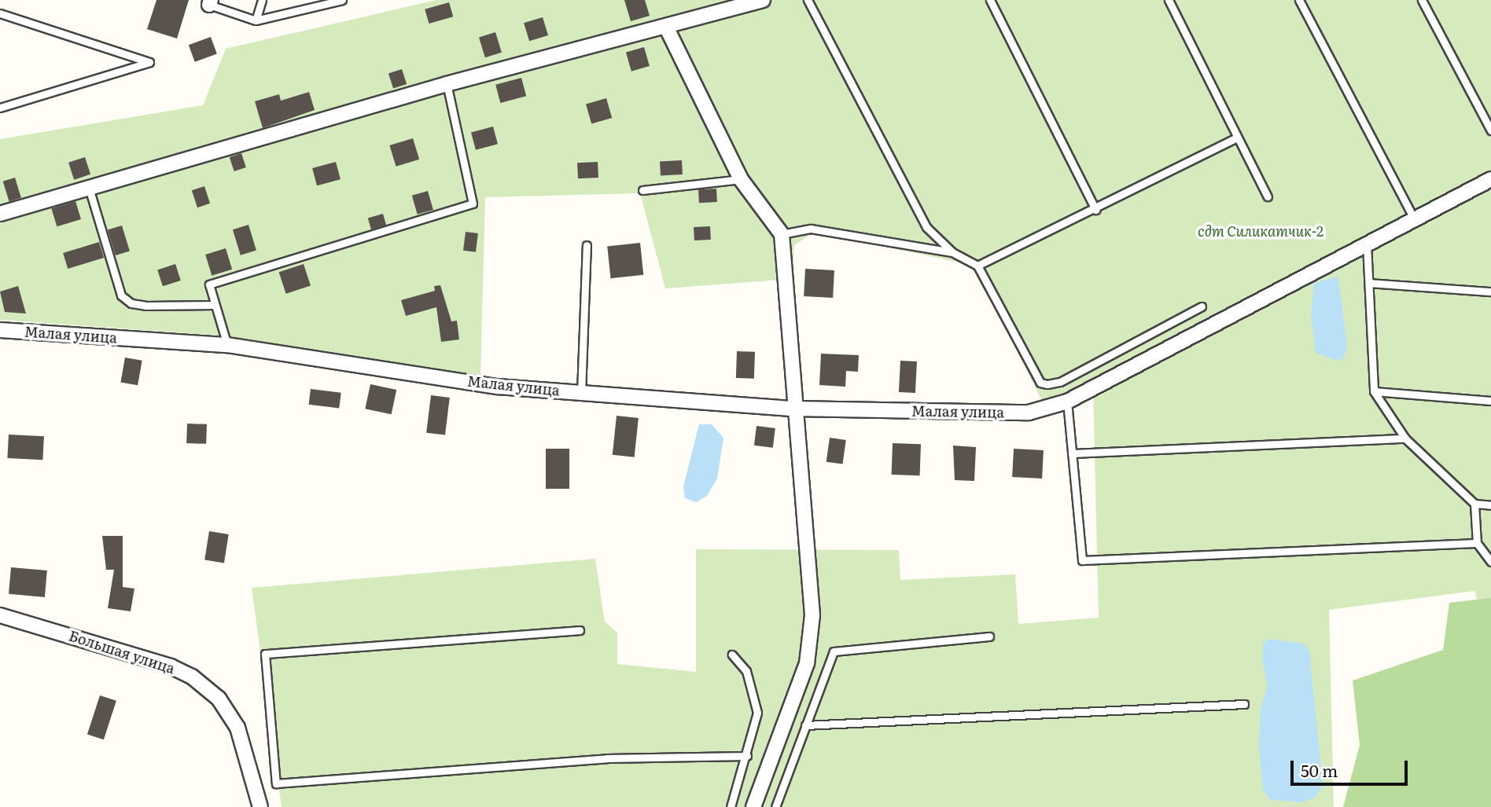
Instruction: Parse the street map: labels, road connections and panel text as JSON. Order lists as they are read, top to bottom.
{
  "streets": {
    "street": ["Малая улица", "Большая улица"]
  },
  "parks": ["сдт Силикатчик-2"],
  "scale_bar": "50 m"
}
